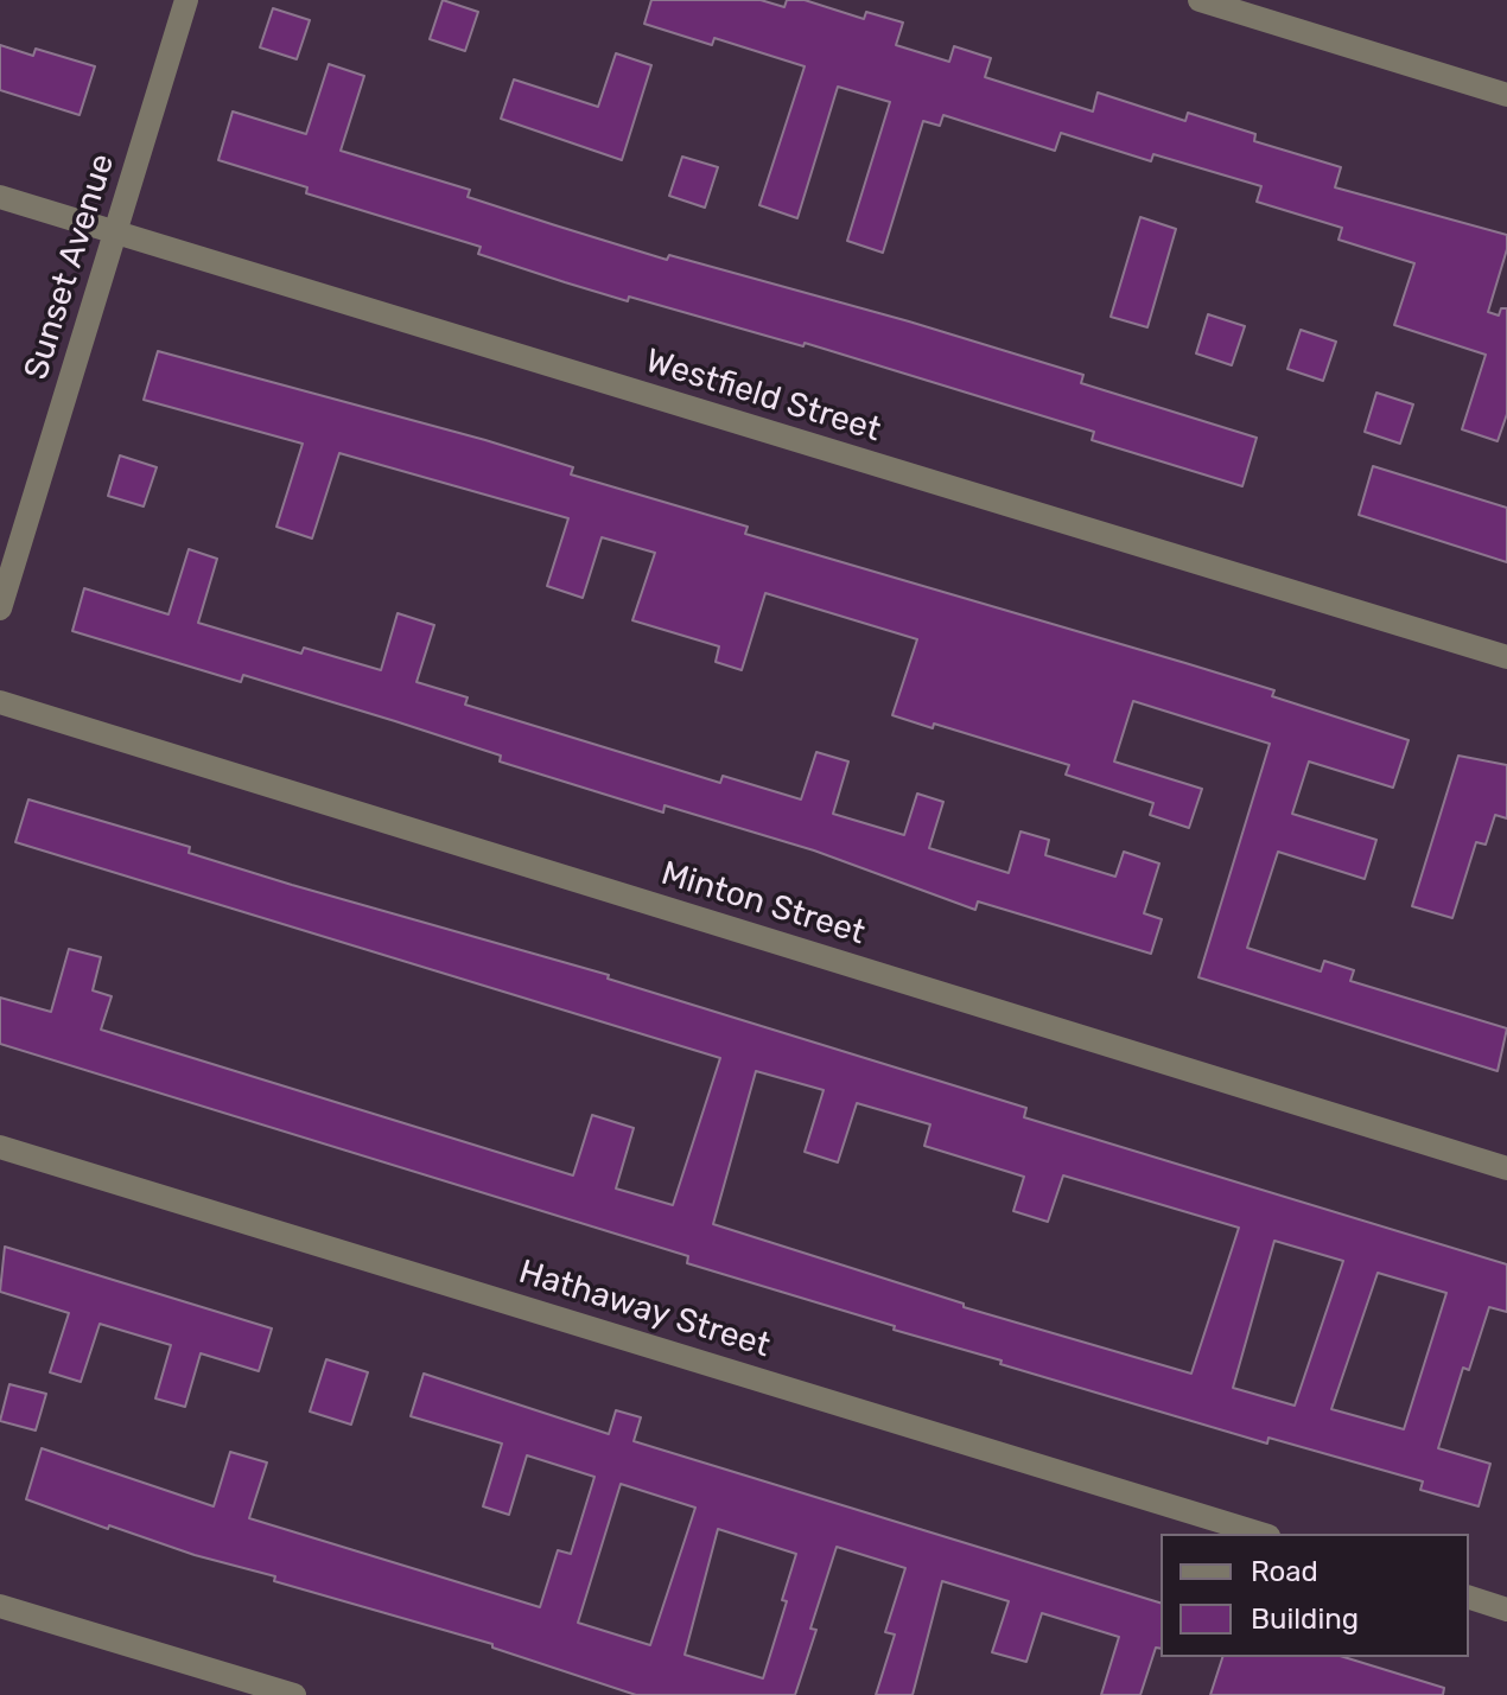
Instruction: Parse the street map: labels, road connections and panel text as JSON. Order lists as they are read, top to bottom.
{
  "streets": {
    "street": [
      "Sunset Avenue",
      "Westfield Street",
      "Minton Street",
      "Hathaway Street"
    ]
  },
  "crossings": [
    ["Sunset Avenue", "Westfield Street"]
  ],
  "legend": ["Road", "Building"]
}
